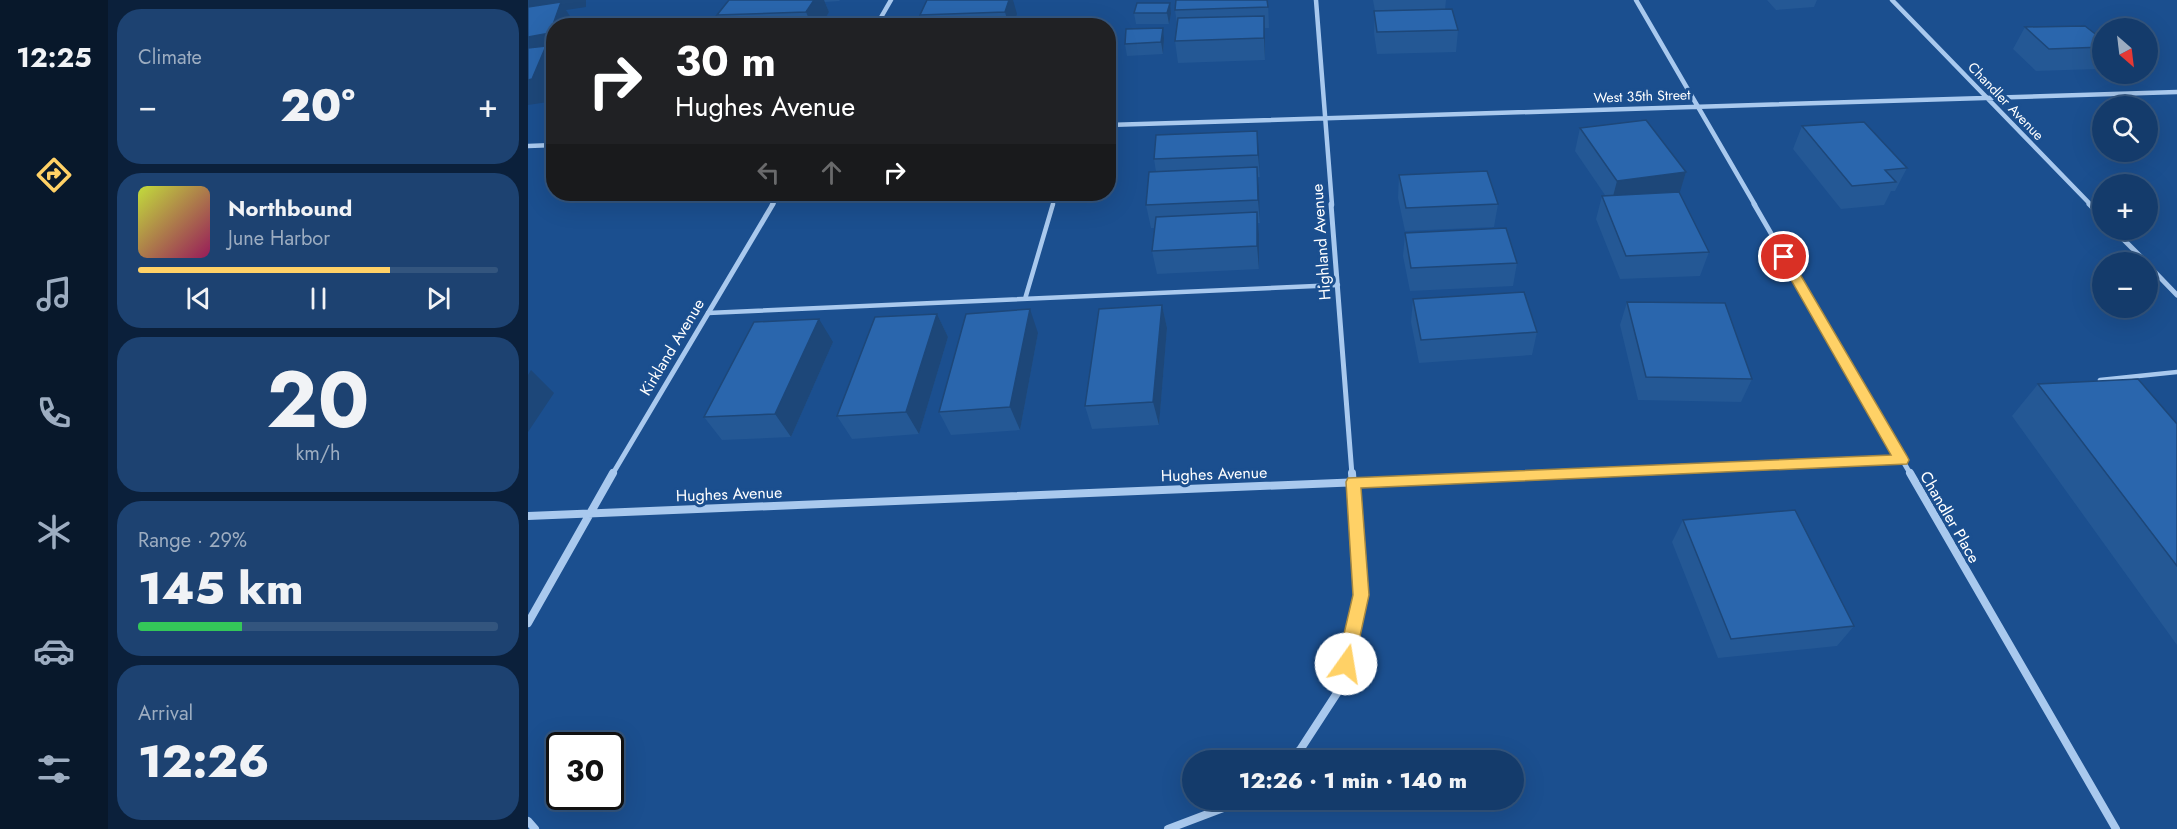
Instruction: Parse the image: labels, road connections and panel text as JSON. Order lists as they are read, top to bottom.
{
  "streets": {
    "street": [
      "West 35th Street",
      "Chandler Avenue",
      "Highland Avenue",
      "Kirkland Avenue",
      "Hughes Avenue",
      "Chandler Place"
    ]
  },
  "crossings": [
    ["West 35th Street", "Chandler Avenue"],
    ["West 35th Street", "Highland Avenue"],
    ["West 35th Street", "Chandler Place"],
    ["Highland Avenue", "Hughes Avenue"],
    ["Kirkland Avenue", "Hughes Avenue"],
    ["Hughes Avenue", "Chandler Place"]
  ],
  "north": "bottom right",
  "page": {
    "tabs": "12:25",
    "tile": [
      "Climate",
      ["20", "km/h"],
      ["Range · 29%", "145 km"],
      ["Arrival", "12:26"]
    ],
    "map_buttons": ["+", "−"],
    "turn": ["30 m", "Hughes Avenue"],
    "heat": ["−", "20°", "+"],
    "song": ["Northbound", "June Harbor"],
    "limit": "30",
    "trip": "12:26 · 1 min · 140 m"
  }
}
